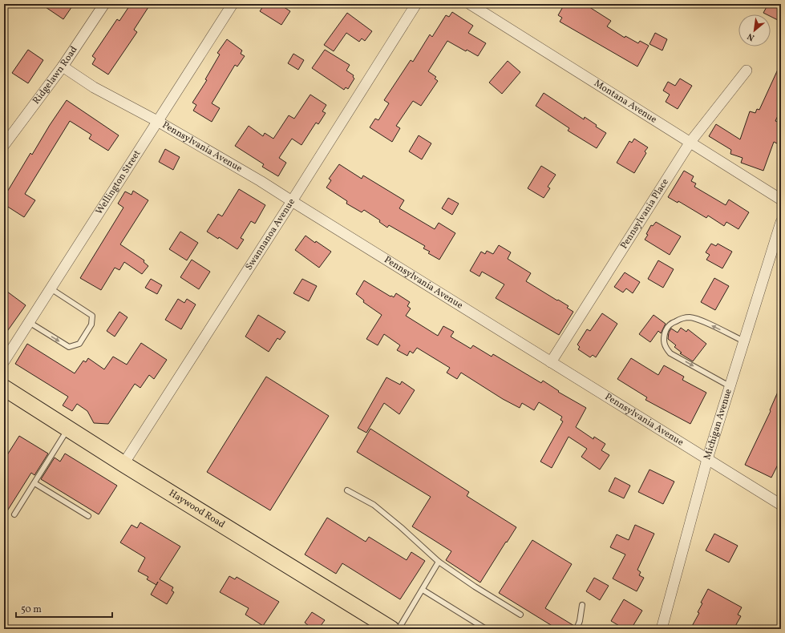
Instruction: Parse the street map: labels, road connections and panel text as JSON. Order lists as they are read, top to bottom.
{
  "streets": {
    "main road": ["Haywood Road"],
    "street": [
      "Ridgelawn Road",
      "Montana Avenue",
      "Pennsylvania Avenue",
      "Wellington Street",
      "Pennsylvania Place",
      "Swannanoa Avenue",
      "Michigan Avenue"
    ]
  },
  "crossings": [
    ["Ridgelawn Road", "Pennsylvania Avenue"],
    ["Montana Avenue", "Pennsylvania Place"],
    ["Pennsylvania Avenue", "Wellington Street"],
    ["Pennsylvania Avenue", "Pennsylvania Place"],
    ["Pennsylvania Avenue", "Swannanoa Avenue"],
    ["Pennsylvania Avenue", "Michigan Avenue"],
    ["Swannanoa Avenue", "Haywood Road"]
  ],
  "scale_bar": "50 m",
  "north": "bottom left"
}
